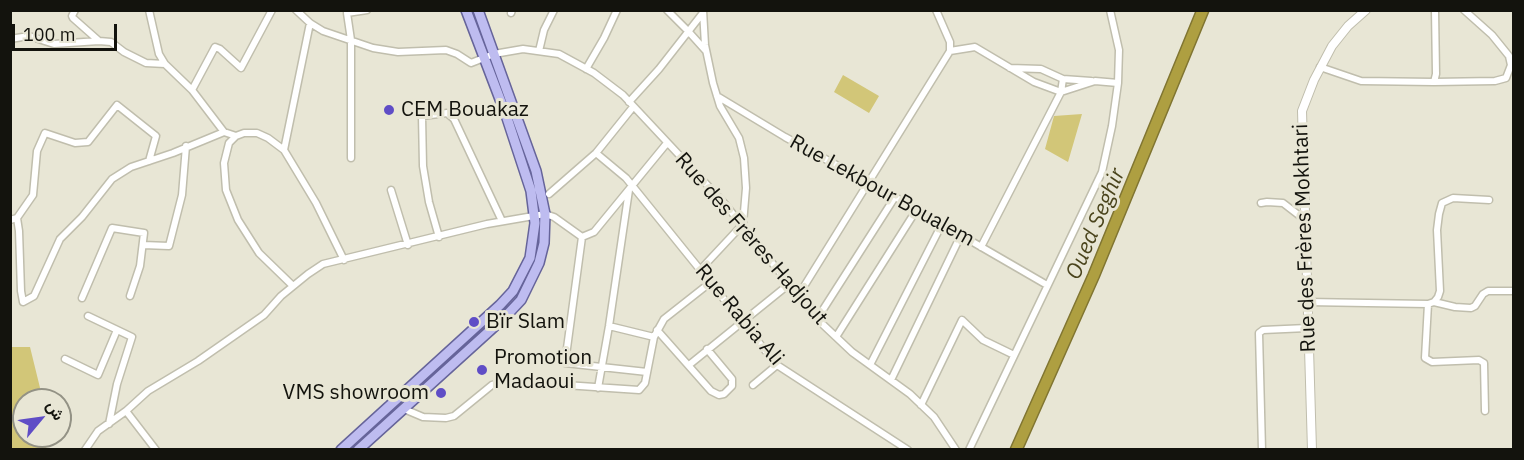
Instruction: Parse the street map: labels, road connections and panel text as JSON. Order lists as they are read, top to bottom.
{
  "streets": {
    "street": [
      "Rue Lekbour Boualem",
      "Rue des Frères Mokhtari",
      "Rue des Frères Hadjout",
      "Rue Rabia Ali"
    ]
  },
  "water": ["Oued Seghir"],
  "places": [
    "CEM Bouakaz",
    "Bïr Slam",
    "Promotion Madaoui",
    "VMS showroom"
  ],
  "scale_bar": "100 m",
  "north": "top right"
}
